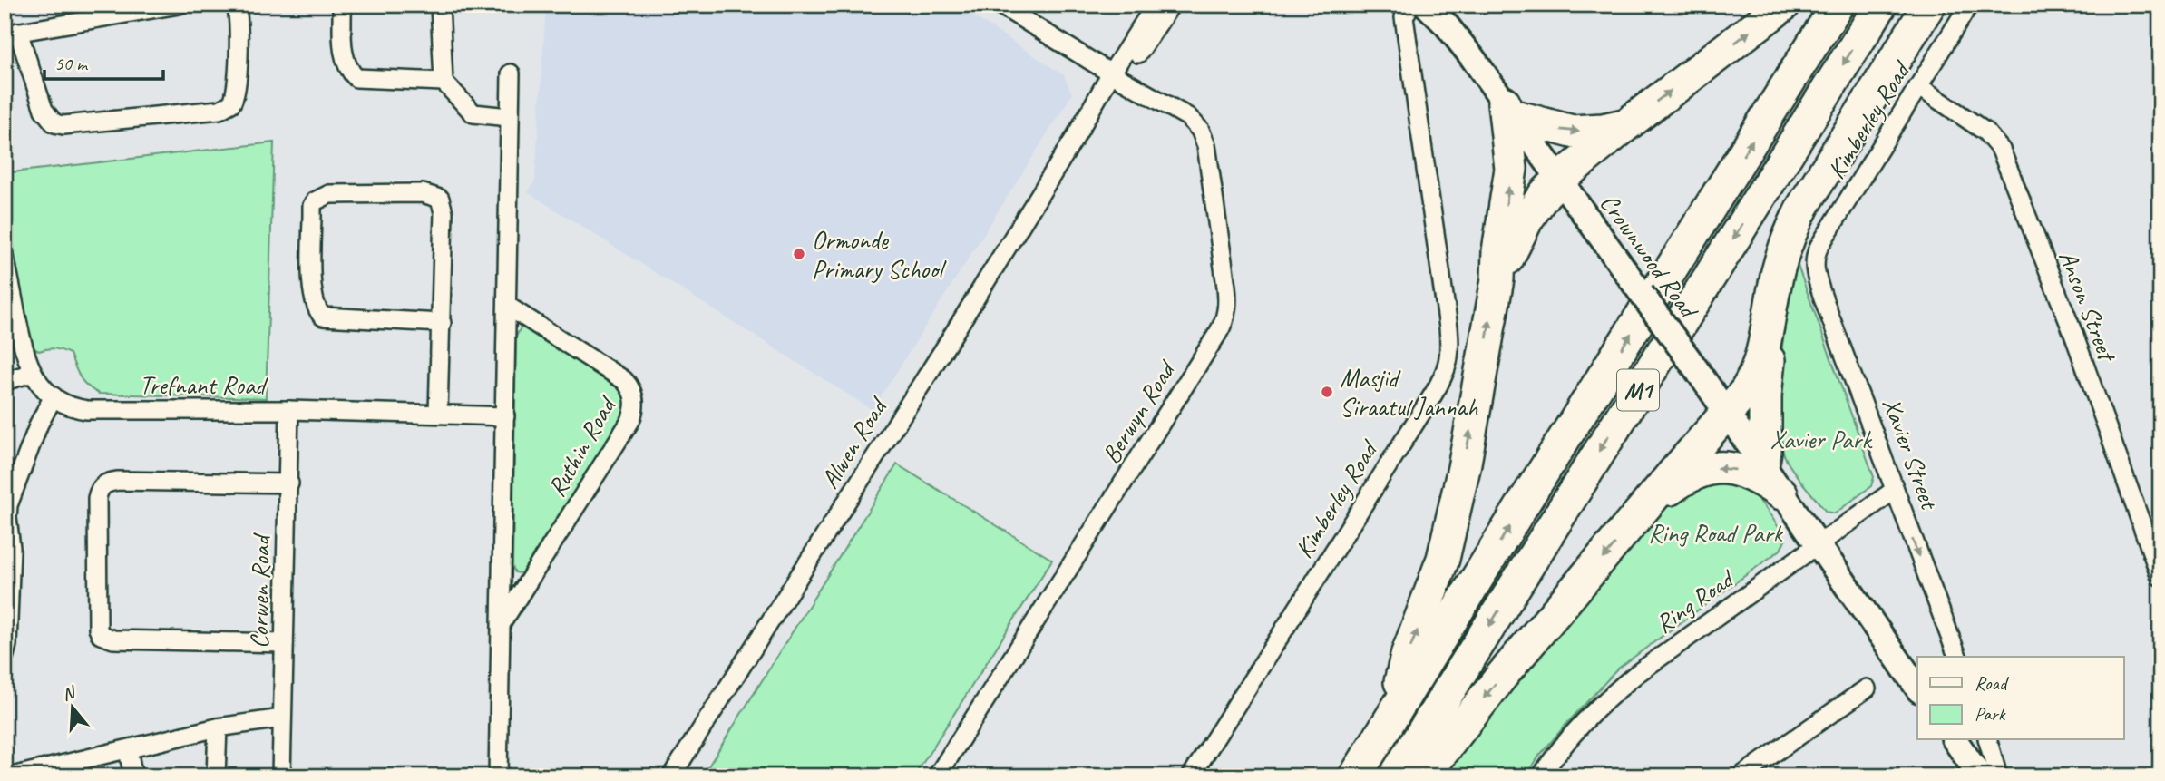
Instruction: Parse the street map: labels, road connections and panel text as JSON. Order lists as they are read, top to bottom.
{
  "streets": {
    "highway": ["M1"],
    "main road": ["Crownwood Road"],
    "street": [
      "Kimberley Road",
      "Anson Street",
      "Trefnant Road",
      "Berwyn Road",
      "Alwen Road",
      "Ruthin Road",
      "Xavier Street",
      "Corwen Road",
      "Ring Road"
    ]
  },
  "crossings": [
    ["Kimberley Road", "Anson Street"],
    ["Kimberley Road", "Xavier Street"],
    ["Crownwood Road", "Ring Road"],
    ["Trefnant Road", "Ruthin Road"],
    ["Trefnant Road", "Corwen Road"],
    ["Berwyn Road", "Alwen Road"],
    ["Xavier Street", "Ring Road"]
  ],
  "one_way": ["Xavier Street"],
  "parks": ["Xavier Park", "Ring Road Park"],
  "places": ["Ormonde Primary School", "Masjid Siraatul Jannah"],
  "legend": ["Road", "Park"],
  "scale_bar": "50 m",
  "north": "top"
}
